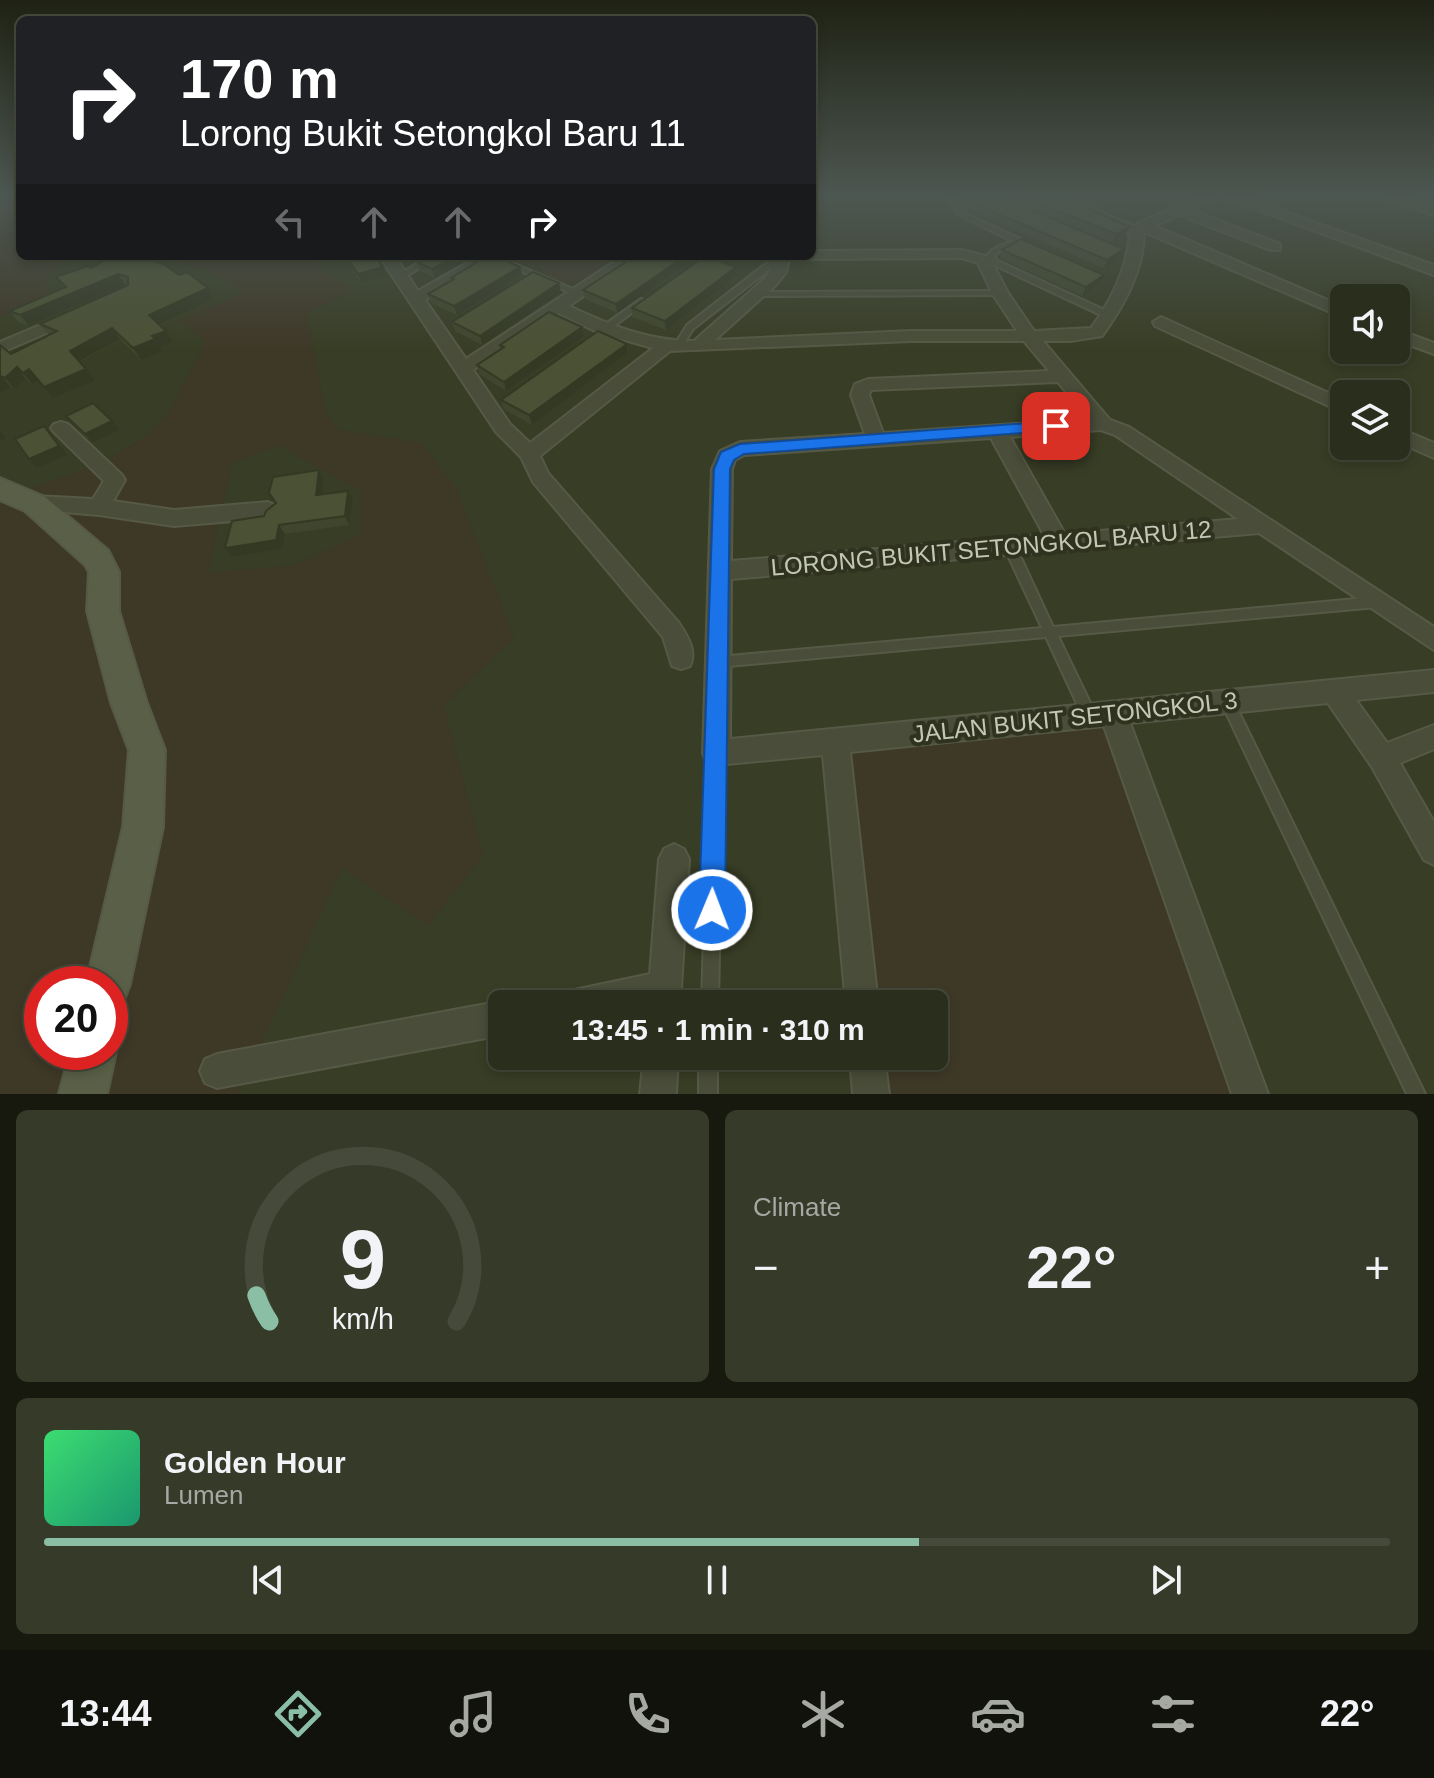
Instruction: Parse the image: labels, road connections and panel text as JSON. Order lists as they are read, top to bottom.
{
  "streets": {
    "street": ["LORONG BUKIT SETONGKOL BARU 12", "JALAN BUKIT SETONGKOL 3"]
  },
  "page": {
    "turn": ["170 m", "Lorong Bukit Setongkol Baru 11"],
    "limit": "20",
    "trip": "13:45 · 1 min · 310 m",
    "tile": "Climate",
    "heat": ["−", "22°", "+"],
    "song": ["Golden Hour", "Lumen"],
    "tabs": ["13:44", "22°"],
    "gauge": ["9", "km/h"]
  }
}
